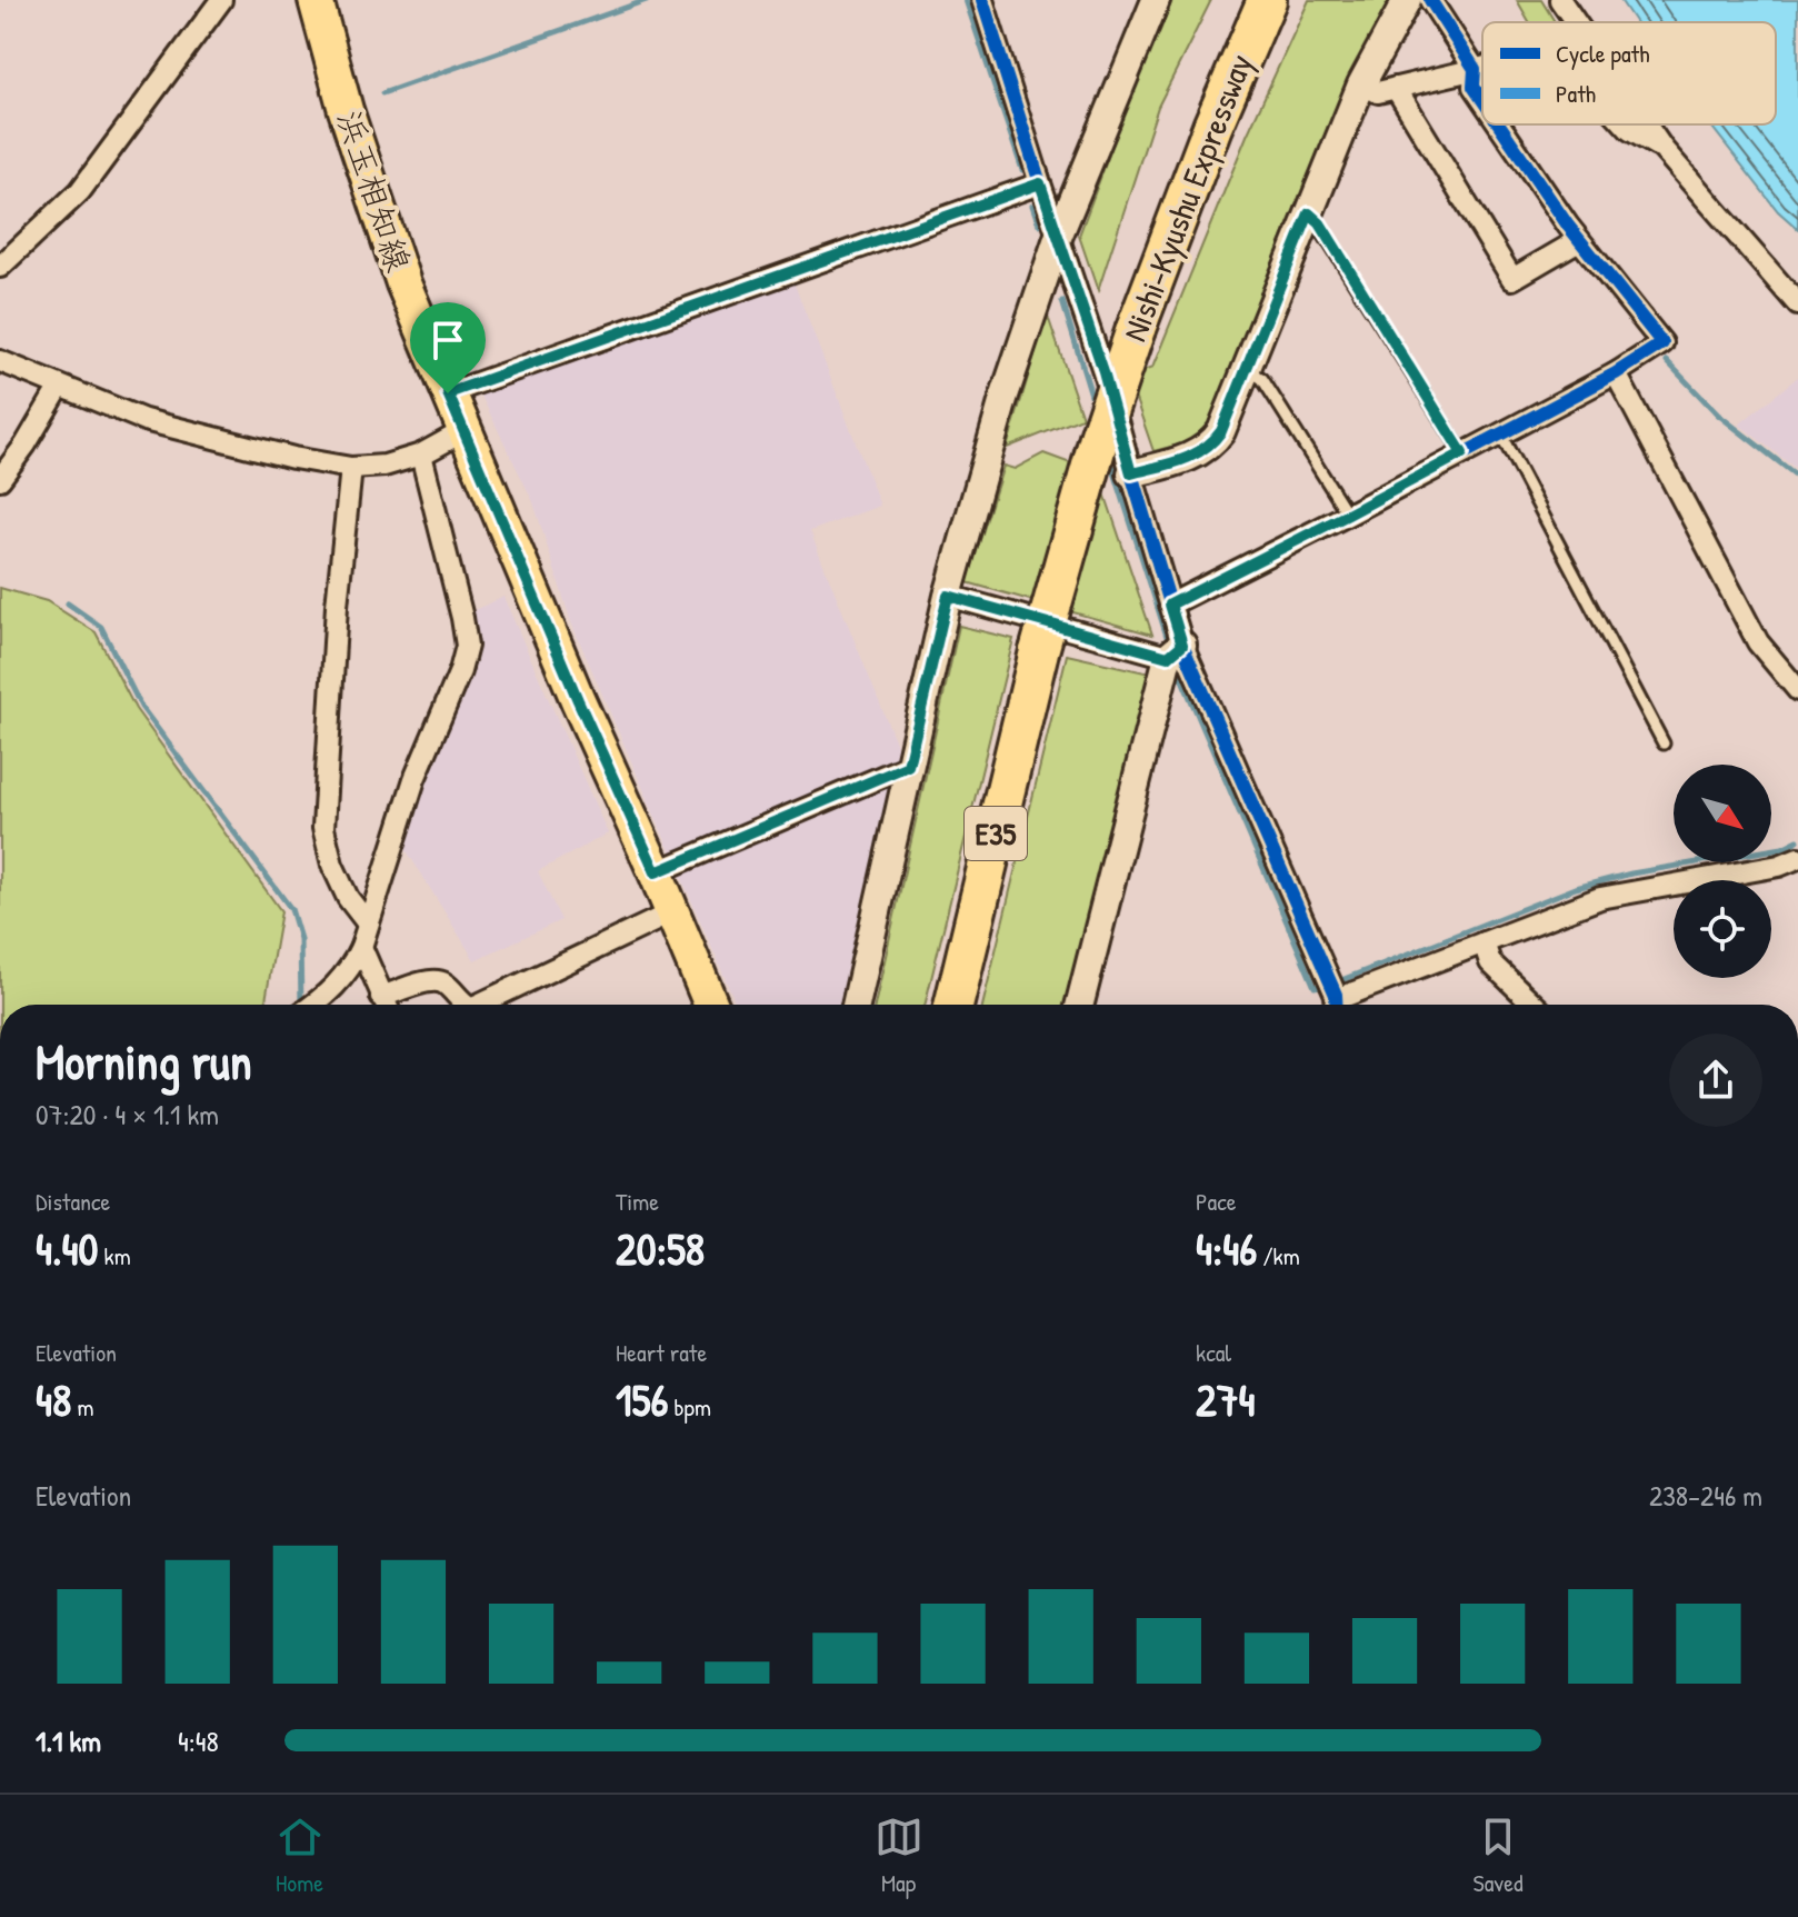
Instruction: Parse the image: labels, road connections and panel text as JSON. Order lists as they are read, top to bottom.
{
  "streets": {
    "highway": ["Nishi-Kyushu Expressway", "E35"],
    "main road": ["浜玉相知線"]
  },
  "legend": ["Cycle path", "Path"],
  "north": "bottom right",
  "page": {
    "heading": ["Morning run", "07:20 · 4 × 1.1 km"],
    "stats": [
      ["Distance", "4.40 km"],
      ["Time", "20:58"],
      ["Pace", "4:46 /km"],
      ["Elevation", "48 m"],
      ["Heart rate", "156 bpm"],
      ["kcal", "274"]
    ],
    "chart": ["Elevation", "238–246 m"],
    "list": [
      {
        "name": "1.1 km",
        "note": "4:48"
      }
    ],
    "tabs": ["Home", "Map", "Saved"]
  }
}
